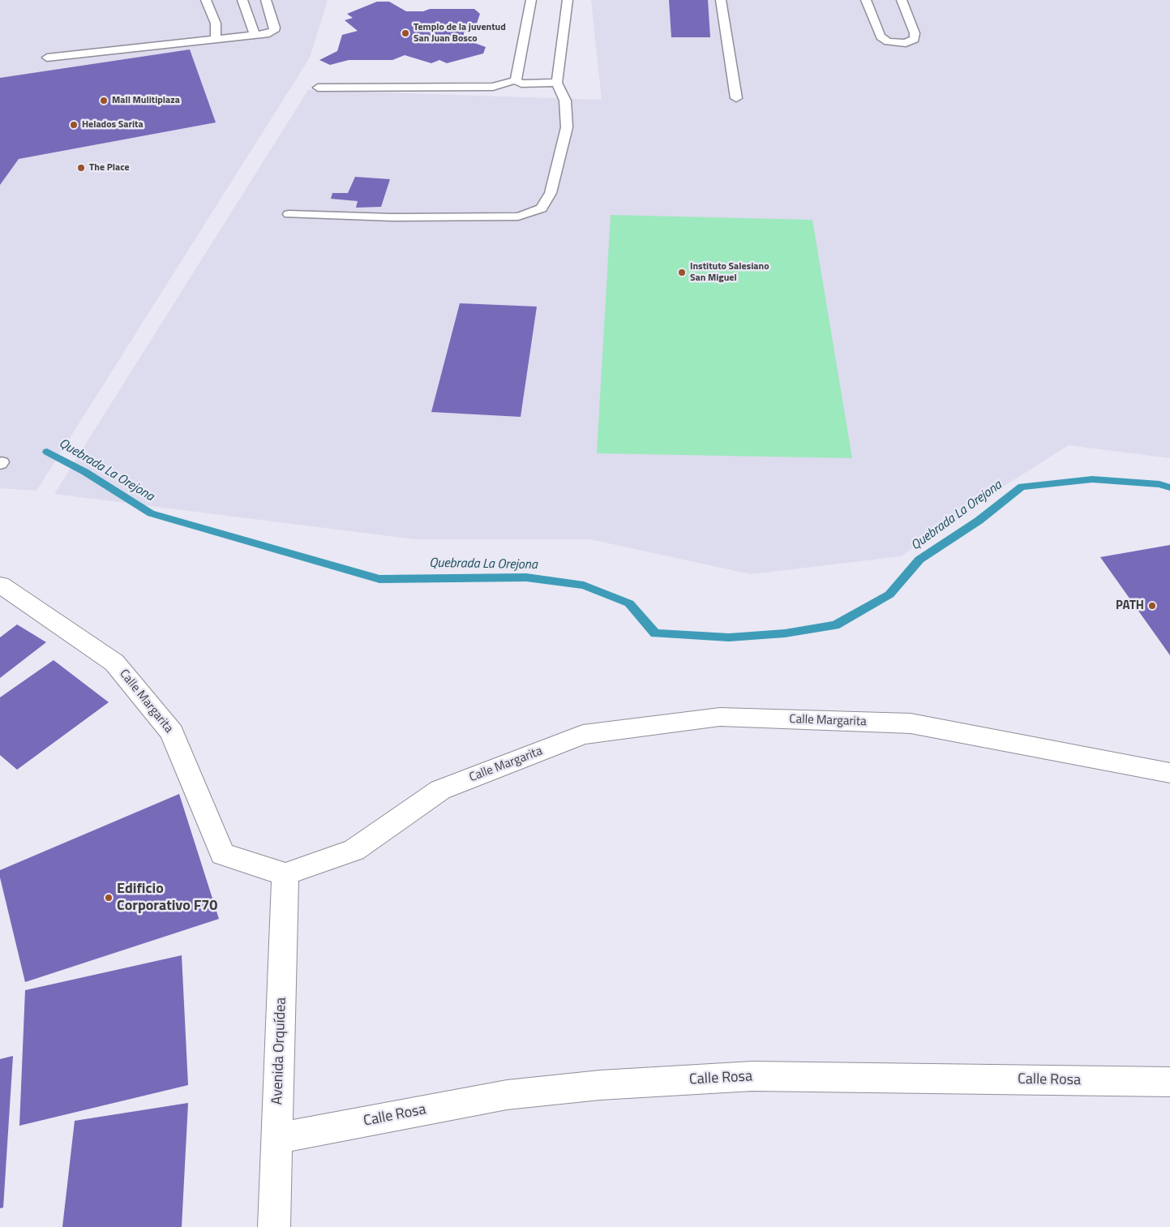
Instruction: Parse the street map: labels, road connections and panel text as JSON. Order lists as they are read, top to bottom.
{
  "streets": {
    "street": ["Calle Margarita", "Avenida Orquídea", "Calle Rosa"]
  },
  "crossings": [
    ["Calle Margarita", "Avenida Orquídea"],
    ["Avenida Orquídea", "Calle Rosa"]
  ],
  "water": ["Quebrada La Orejona"],
  "places": [
    "Templo de la juventud San Juan Bosco",
    "Mall Mulitiplaza",
    "Helados Sarita",
    "The Place",
    "Instituto Salesiano San Miguel",
    "PATH",
    "Edificio Corporativo F70"
  ]
}
